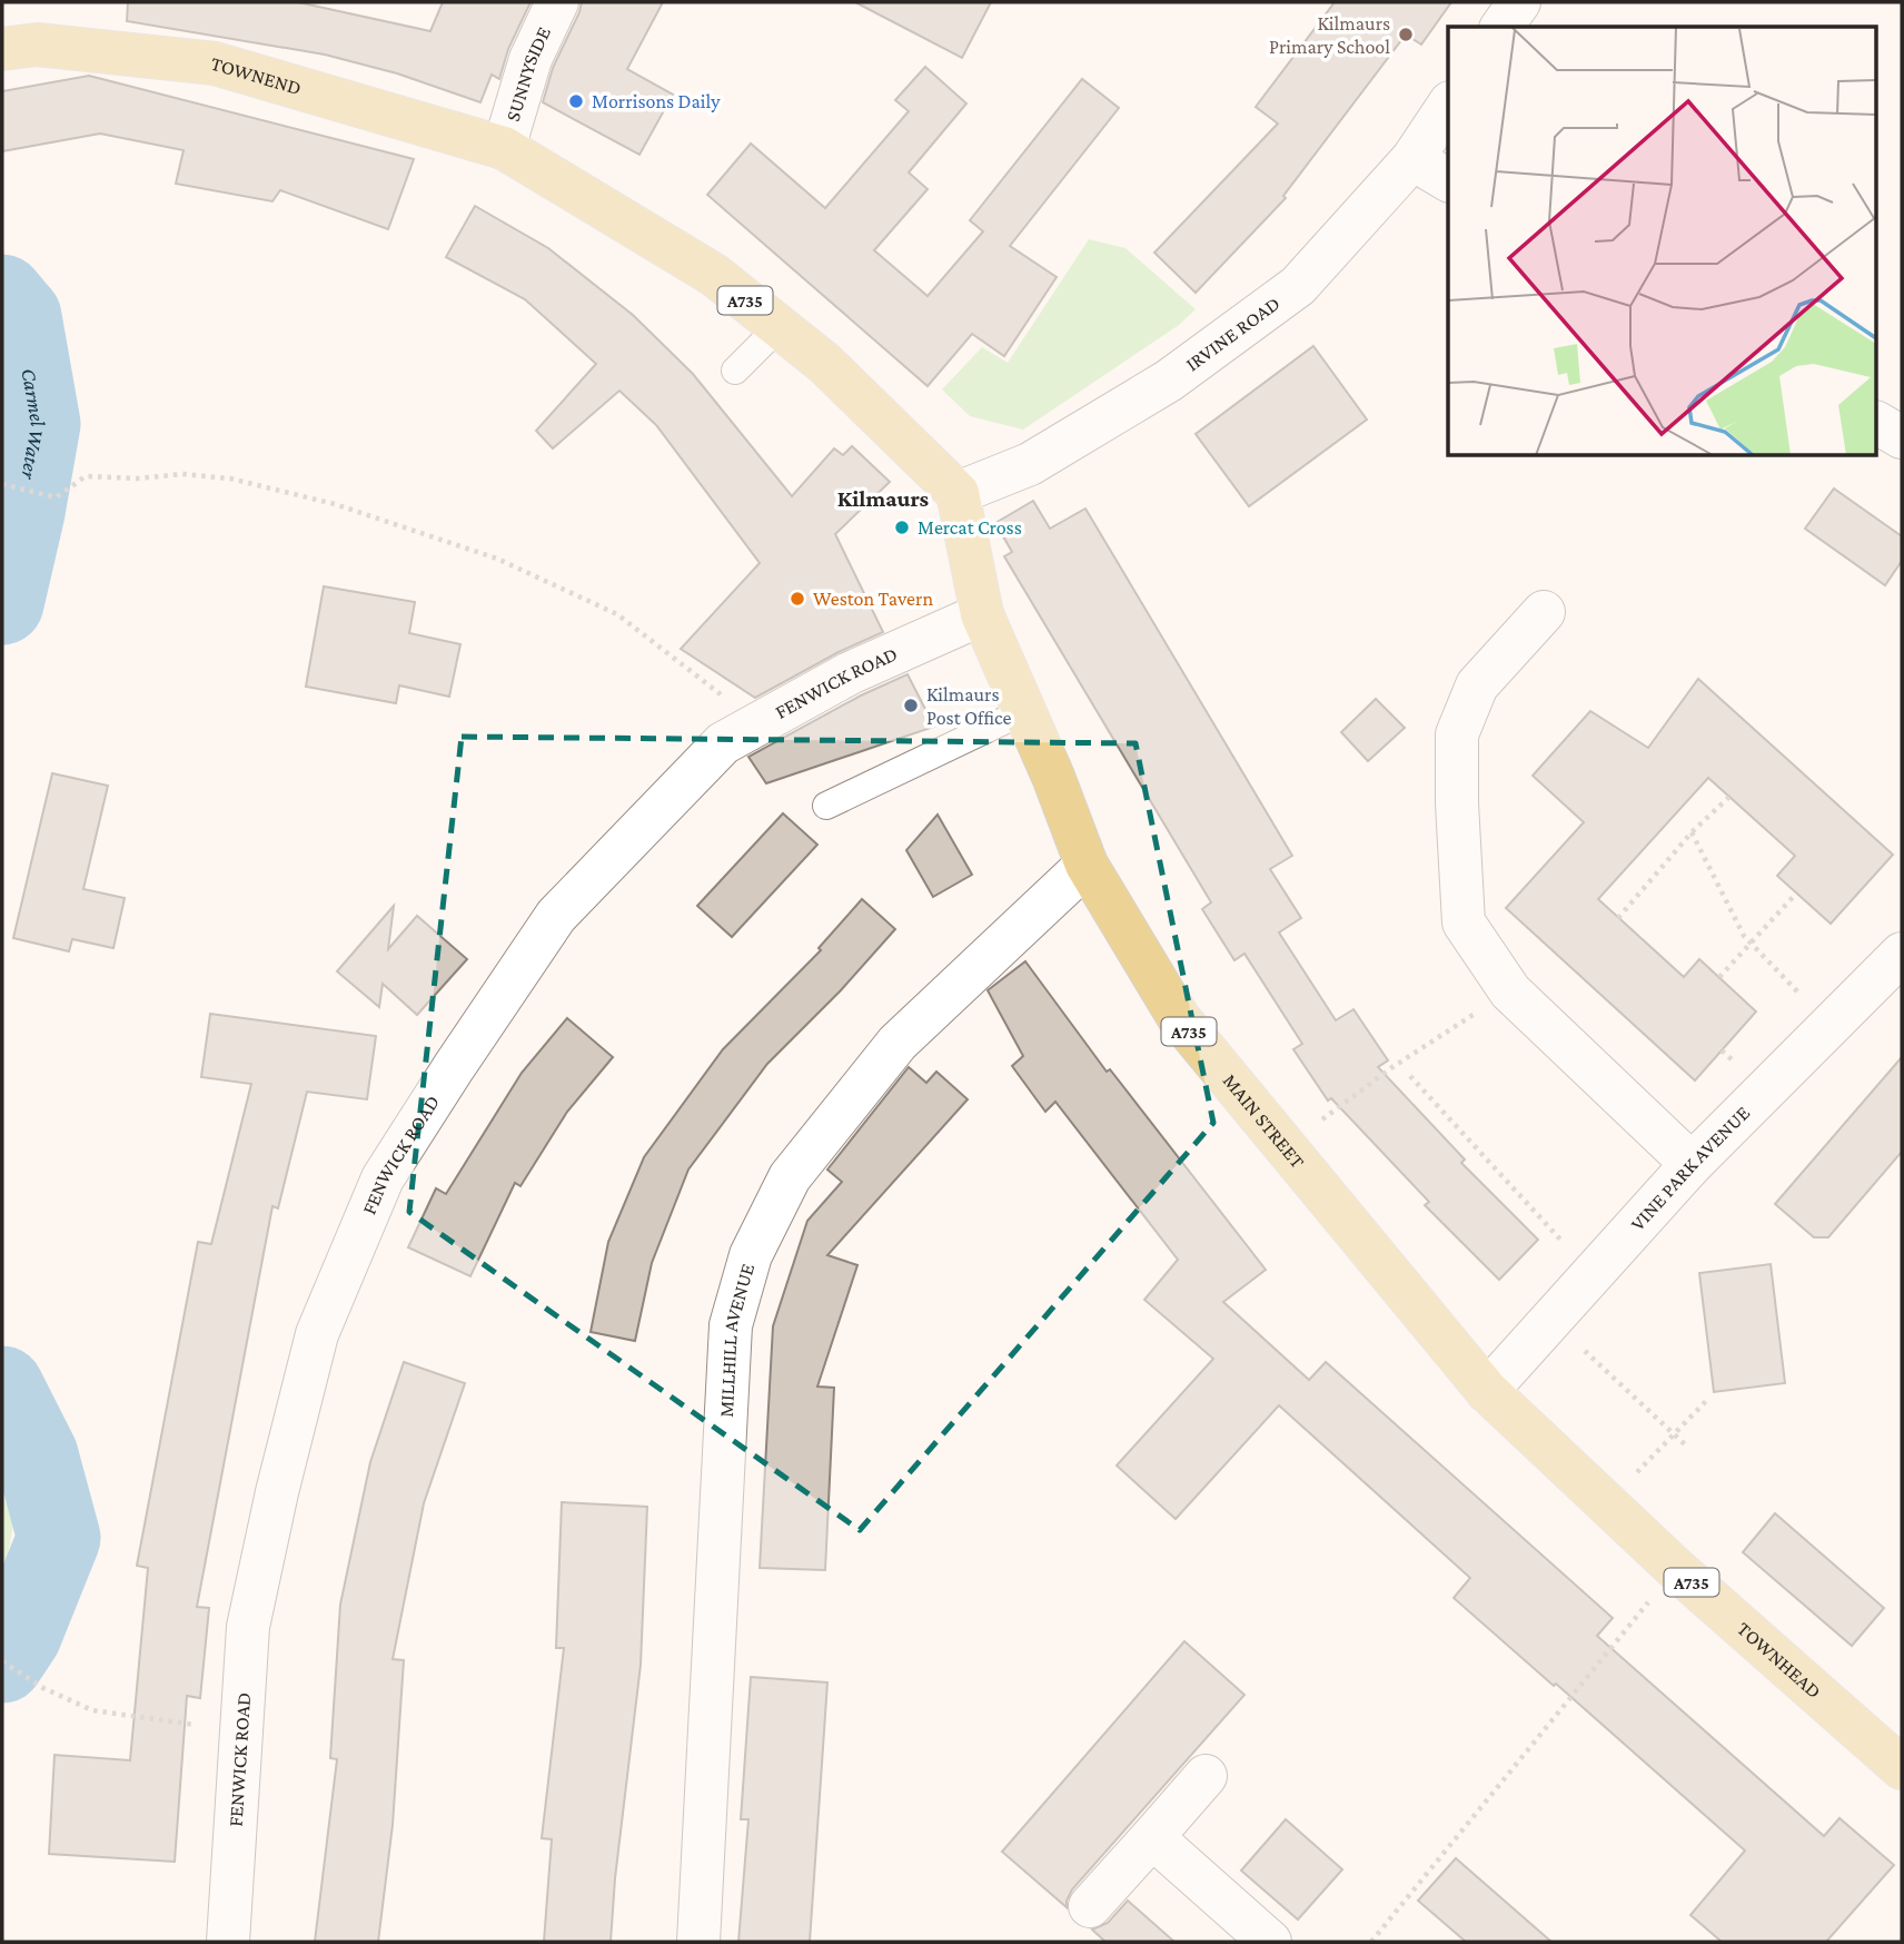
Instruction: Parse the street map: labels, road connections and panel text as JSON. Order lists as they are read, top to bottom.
{
  "streets": {
    "main road": [
      "TOWNEND",
      "A735",
      "MAIN STREET",
      "TOWNHEAD"
    ],
    "street": [
      "SUNNYSIDE",
      "IRVINE ROAD",
      "FENWICK ROAD",
      "VINE PARK AVENUE",
      "MILLHILL AVENUE"
    ]
  },
  "crossings": [
    ["SUNNYSIDE", "TOWNEND"],
    ["SUNNYSIDE", "A735"],
    ["TOWNEND", "A735"],
    ["A735", "IRVINE ROAD"],
    ["A735", "FENWICK ROAD"],
    ["A735", "MAIN STREET"],
    ["FENWICK ROAD", "MAIN STREET"],
    ["MAIN STREET", "VINE PARK AVENUE"],
    ["MAIN STREET", "MILLHILL AVENUE"],
    ["MAIN STREET", "TOWNHEAD"],
    ["VINE PARK AVENUE", "TOWNHEAD"]
  ],
  "districts": ["Kilmaurs"],
  "water": ["Carmel Water"],
  "places": [
    "Kilmaurs Primary School",
    "Morrisons Daily",
    "Mercat Cross",
    "Weston Tavern",
    "Kilmaurs Post Office"
  ]
}
